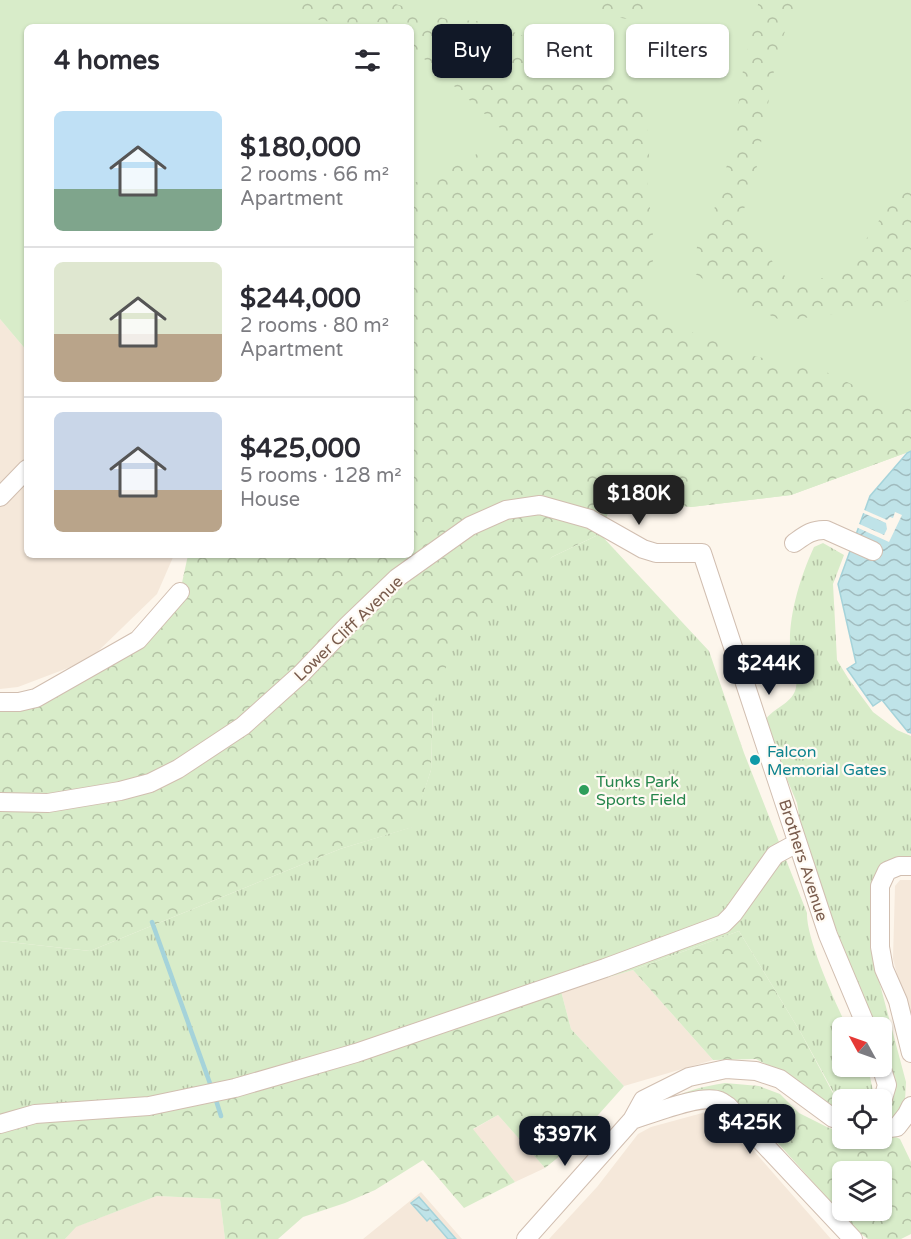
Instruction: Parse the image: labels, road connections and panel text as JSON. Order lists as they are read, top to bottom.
{
  "streets": {
    "street": ["Lower Cliff Avenue", "Brothers Avenue"]
  },
  "crossings": [
    ["Lower Cliff Avenue", "Brothers Avenue"]
  ],
  "places": ["Falcon Memorial Gates", "Tunks Park Sports Field"],
  "north": "top left",
  "page": {
    "chip": ["Buy", "Rent", "Filters"],
    "heading": "4 homes",
    "list": [
      {
        "name": "$180,000",
        "note": "2 rooms · 66 m² · Apartment"
      },
      {
        "name": "$244,000",
        "note": "2 rooms · 80 m² · Apartment"
      },
      {
        "name": "$425,000",
        "note": "5 rooms · 128 m² · House"
      }
    ],
    "price": [
      "$180K",
      "$244K",
      "$425K",
      "$397K"
    ]
  }
}
